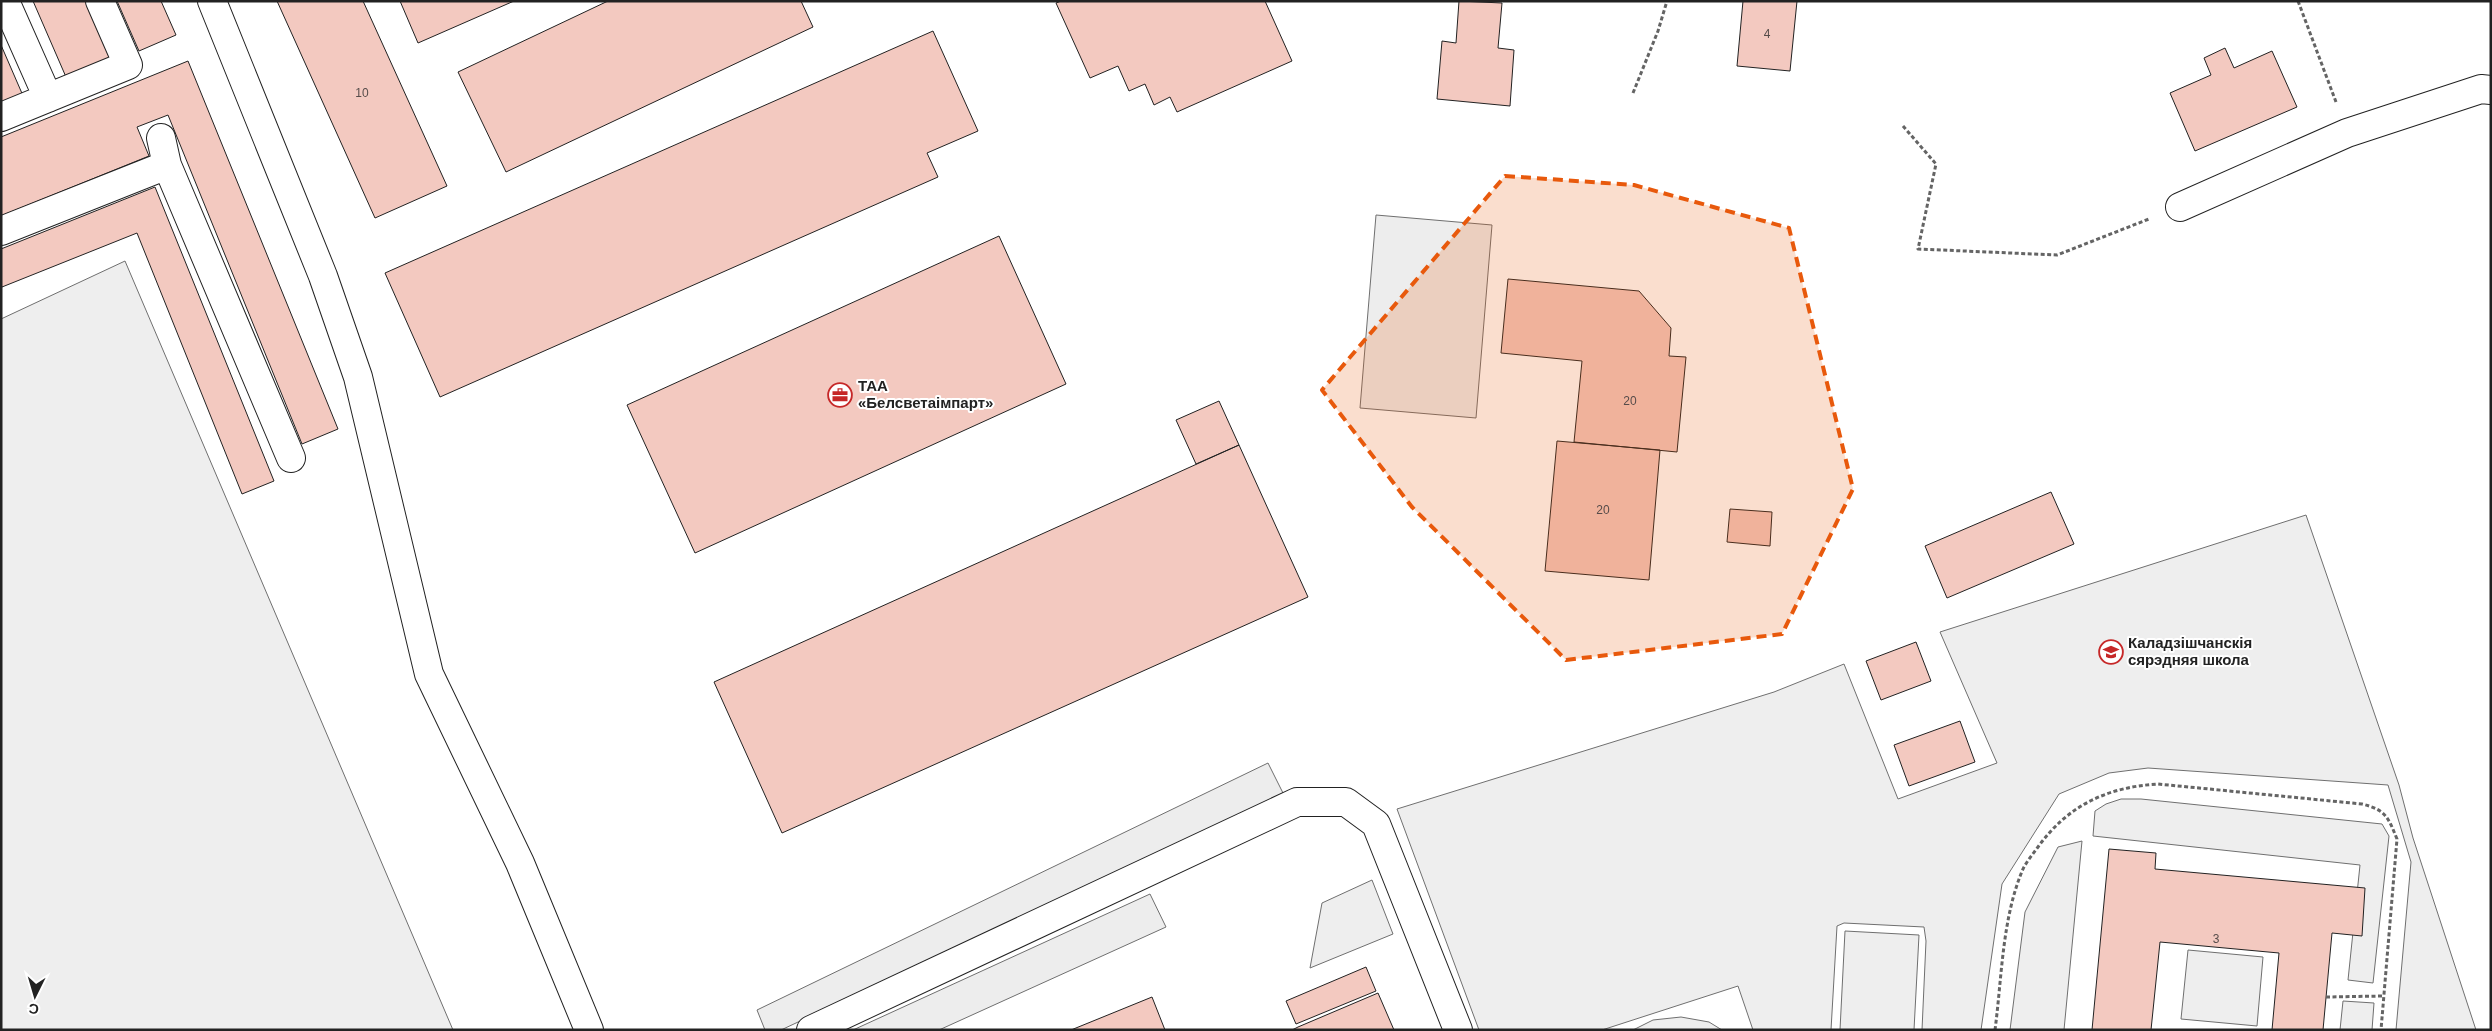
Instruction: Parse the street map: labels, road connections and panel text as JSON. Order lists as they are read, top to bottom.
{
  "places": {
    "office": ["ТАА «Белсветаімпарт»"],
    "school or university": ["Каладзішчанскія сярэдняя школа"]
  },
  "house_numbers": [
    "4",
    "10",
    "20",
    "20",
    "3"
  ],
  "north": "bottom"
}
